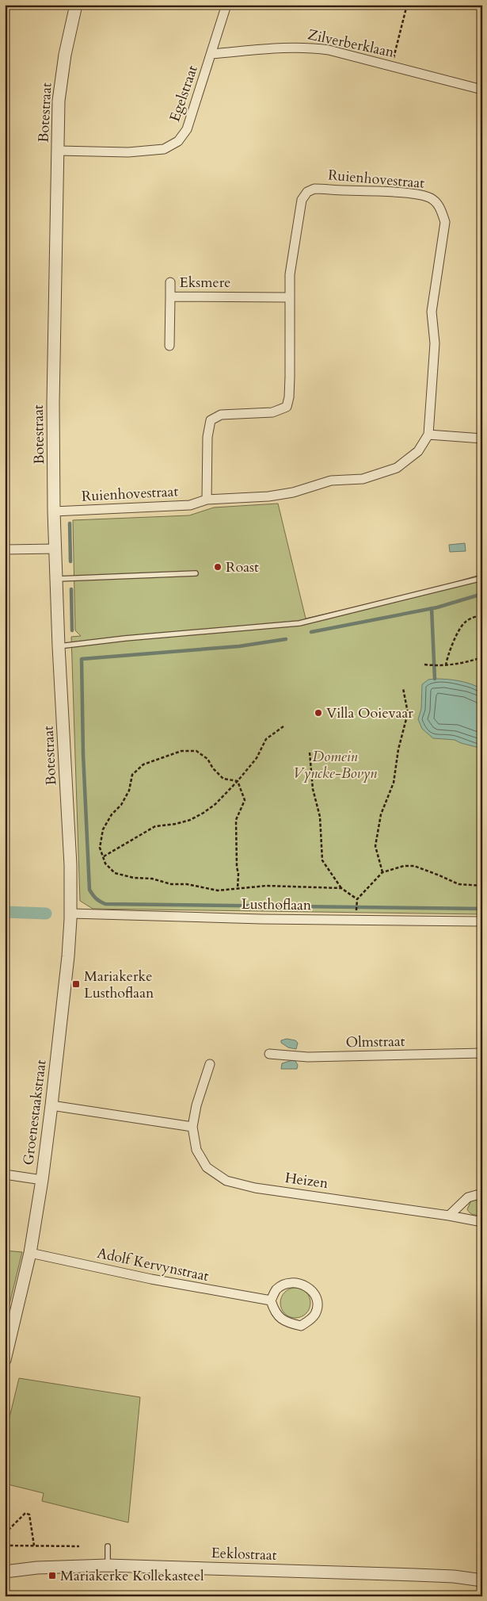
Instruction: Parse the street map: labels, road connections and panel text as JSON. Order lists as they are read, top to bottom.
{
  "streets": {
    "street": [
      "Zilverberklaan",
      "Egelstraat",
      "Botestraat",
      "Ruienhovestraat",
      "Eksmere",
      "Lusthoflaan",
      "Olmstraat",
      "Groenestaakstraat",
      "Heizen",
      "Adolf Kervynstraat",
      "Eeklostraat"
    ]
  },
  "crossings": [
    ["Zilverberklaan", "Egelstraat"],
    ["Egelstraat", "Botestraat"],
    ["Botestraat", "Ruienhovestraat"],
    ["Botestraat", "Groenestaakstraat"],
    ["Ruienhovestraat", "Eksmere"],
    ["Lusthoflaan", "Groenestaakstraat"],
    ["Groenestaakstraat", "Adolf Kervynstraat"]
  ],
  "parks": ["Domein Vyncke-Bovyn"],
  "places": {
    "other": ["Roast", "Villa Ooievaar"],
    "transit": ["Mariakerke Lusthoflaan", "Mariakerke Kollekasteel"]
  }
}
